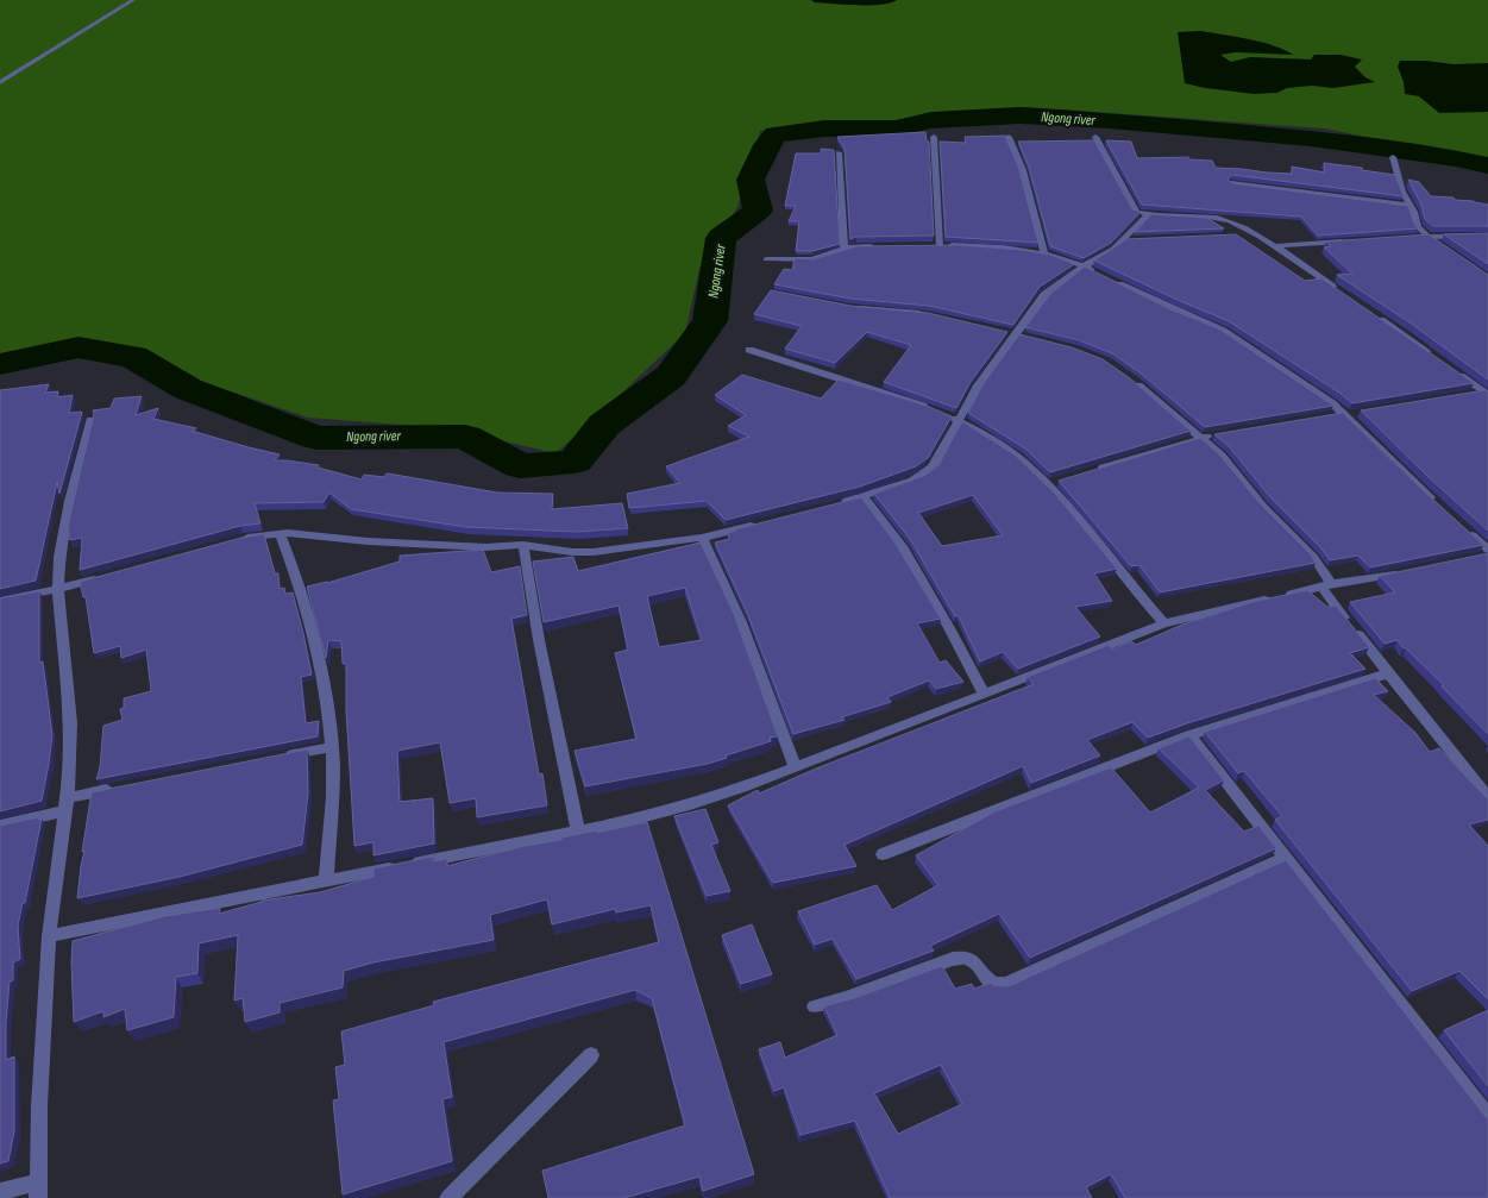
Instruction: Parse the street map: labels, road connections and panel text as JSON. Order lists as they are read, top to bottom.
{
  "water": ["Ngong river"]
}
